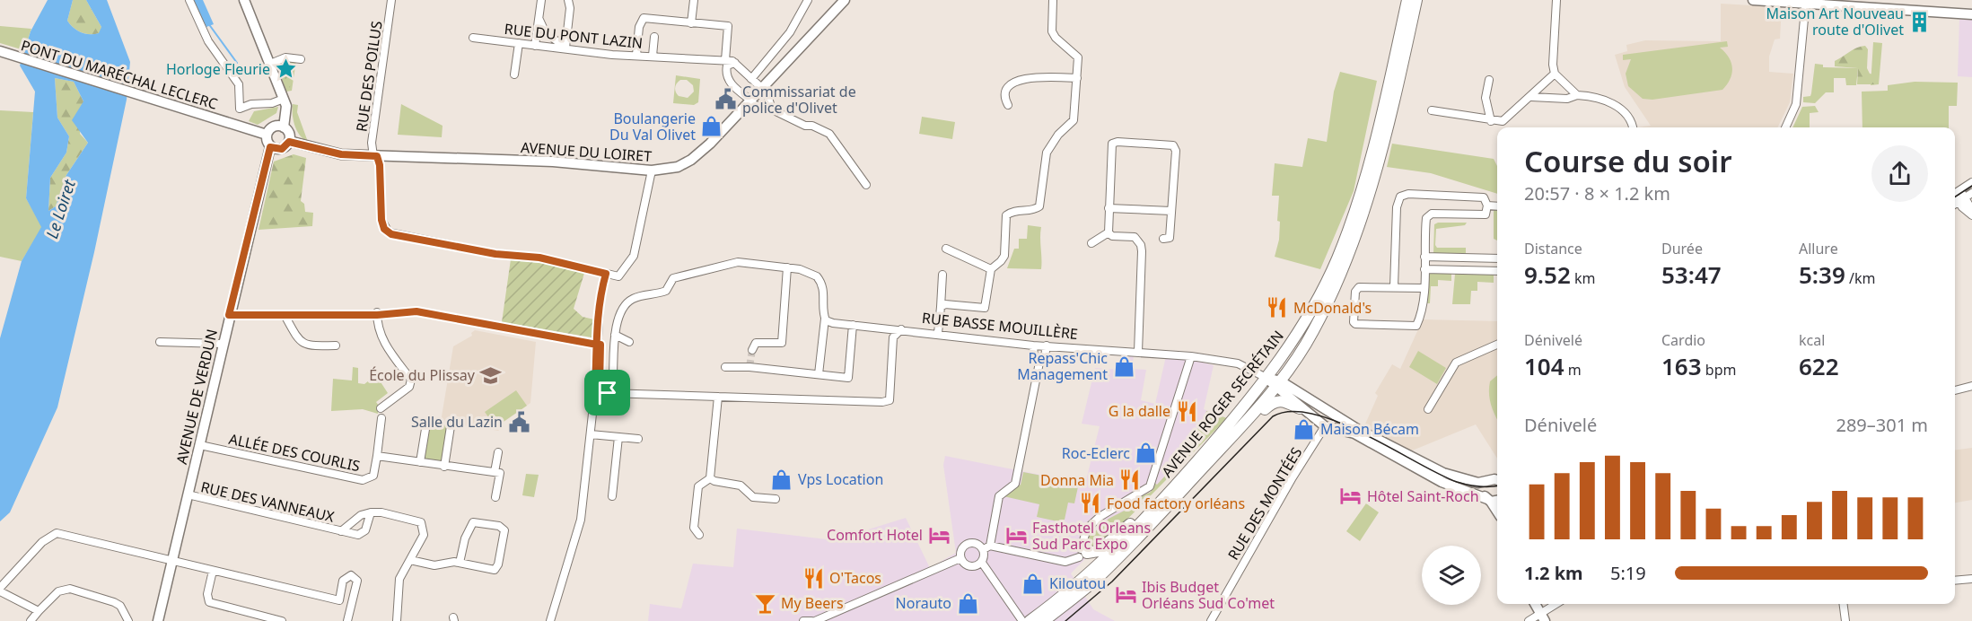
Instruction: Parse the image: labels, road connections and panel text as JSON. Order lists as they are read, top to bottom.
{
  "streets": {
    "main road": [
      "PONT DU MARÉCHAL LECLERC",
      "AVENUE DU LOIRET",
      "RUE BASSE MOUILLÈRE",
      "AVENUE DE VERDUN",
      "AVENUE ROGER SECRÉTAIN"
    ],
    "street": [
      "RUE DU PONT LAZIN",
      "RUE DES POILUS",
      "ALLÉE DES COURLIS",
      "RUE DES VANNEAUX",
      "RUE DES MONTÉES"
    ]
  },
  "crossings": [
    ["RUE DU PONT LAZIN", "AVENUE DU LOIRET"],
    ["PONT DU MARÉCHAL LECLERC", "AVENUE DU LOIRET"],
    ["PONT DU MARÉCHAL LECLERC", "AVENUE DE VERDUN"],
    ["RUE DES POILUS", "AVENUE DU LOIRET"],
    ["AVENUE DU LOIRET", "AVENUE DE VERDUN"],
    ["RUE BASSE MOUILLÈRE", "AVENUE ROGER SECRÉTAIN"],
    ["RUE BASSE MOUILLÈRE", "RUE DES MONTÉES"],
    ["AVENUE DE VERDUN", "ALLÉE DES COURLIS"],
    ["AVENUE DE VERDUN", "RUE DES VANNEAUX"]
  ],
  "water": ["Le Loiret"],
  "places": {
    "building": ["Maison Art Nouveau route d'Olivet"],
    "place": ["Horloge Fleurie"],
    "public building": ["Commissariat de police d'Olivet", "Salle du Lazin"],
    "shop": [
      "Boulangerie Du Val Olivet",
      "Repass'Chic Management",
      "Maison Bécam",
      "Roc-Eclerc",
      "Vps Location",
      "Kiloutou",
      "Norauto"
    ],
    "restaurant": [
      "McDonald's",
      "G la dalle",
      "Donna Mia",
      "Food factory orléans",
      "O'Tacos"
    ],
    "school or university": ["École du Plissay"],
    "hotel": [
      "Hôtel Saint-Roch",
      "Comfort Hotel",
      "Fasthotel Orleans Sud Parc Expo",
      "Ibis Budget Orléans Sud Co'met"
    ],
    "bar": ["My Beers"]
  },
  "page": {
    "heading": ["Course du soir", "20:57 · 8 × 1.2 km"],
    "stats": [
      ["Distance", "9.52 km"],
      ["Durée", "53:47"],
      ["Allure", "5:39 /km"],
      ["Dénivelé", "104 m"],
      ["Cardio", "163 bpm"],
      ["kcal", "622"]
    ],
    "chart": ["Dénivelé", "289–301 m"],
    "list": [
      {
        "name": "1.2 km",
        "note": "5:19"
      }
    ]
  }
}
